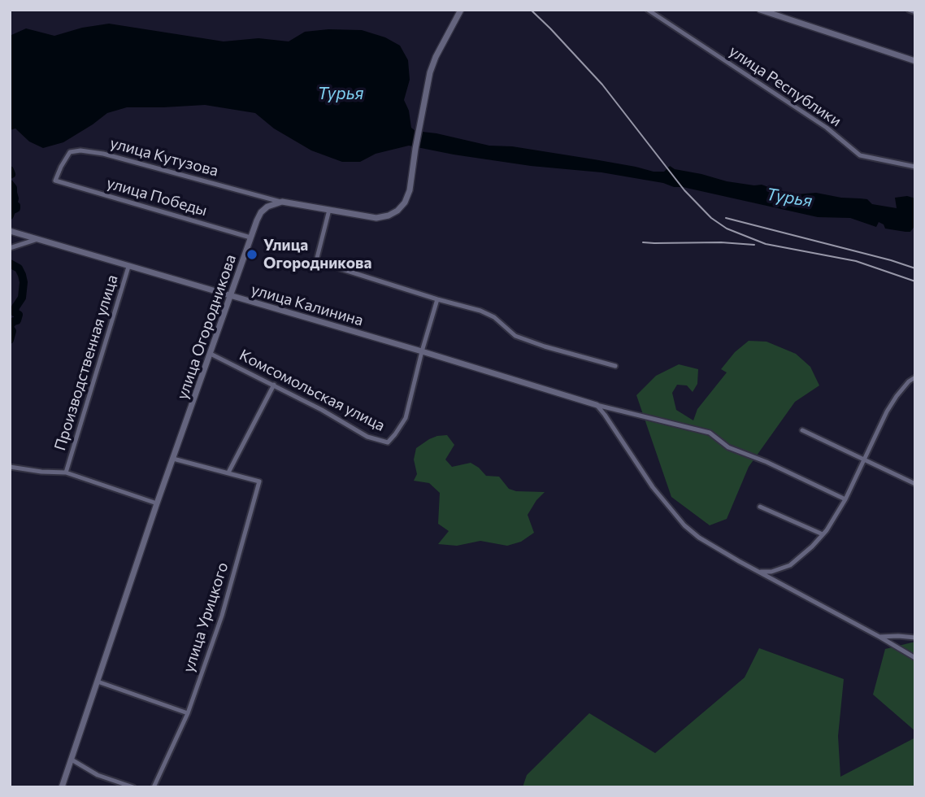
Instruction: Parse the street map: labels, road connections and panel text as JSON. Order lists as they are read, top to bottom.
{
  "streets": {
    "street": [
      "улица Республики",
      "улица Кутузова",
      "улица Победы",
      "улица Калинина",
      "улица Огородникова",
      "Производственная улица",
      "Комсомольская улица",
      "улица Урицкого"
    ]
  },
  "crossings": [
    ["улица Кутузова", "улица Победы"],
    ["улица Кутузова", "улица Огородникова"],
    ["улица Победы", "улица Огородникова"],
    ["улица Калинина", "улица Огородникова"],
    ["улица Калинина", "Производственная улица"],
    ["улица Калинина", "Комсомольская улица"],
    ["улица Огородникова", "Производственная улица"],
    ["улица Огородникова", "Комсомольская улица"],
    ["улица Огородникова", "улица Урицкого"]
  ],
  "water": ["Турья"],
  "places": ["Улица Огородникова"]
}
